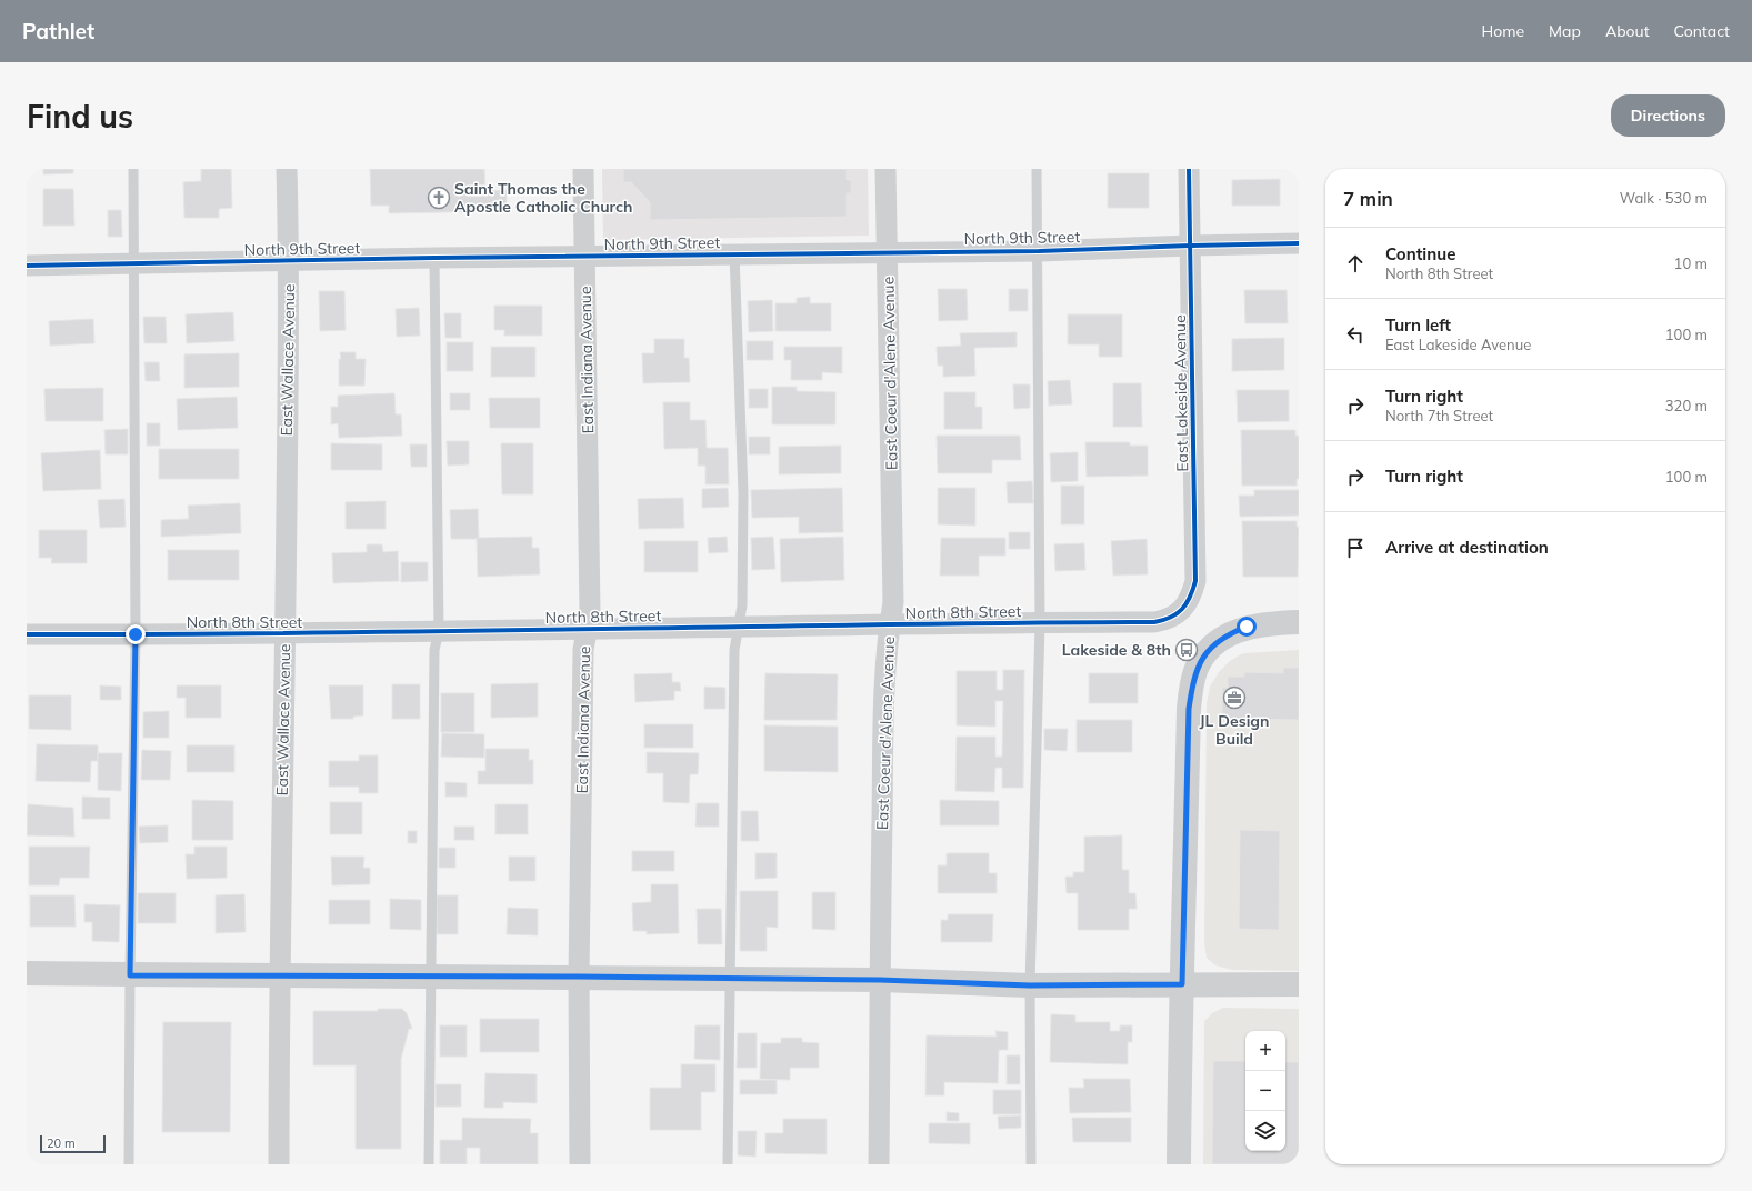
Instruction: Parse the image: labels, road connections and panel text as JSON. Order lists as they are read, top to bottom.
{
  "streets": {
    "street": [
      "North 9th Street",
      "East Wallace Avenue",
      "East Indiana Avenue",
      "East Coeur d'Alene Avenue",
      "East Lakeside Avenue",
      "North 8th Street"
    ]
  },
  "crossings": [
    ["North 9th Street", "East Wallace Avenue"],
    ["North 9th Street", "East Indiana Avenue"],
    ["North 9th Street", "East Coeur d'Alene Avenue"],
    ["North 9th Street", "East Lakeside Avenue"],
    ["East Wallace Avenue", "North 8th Street"],
    ["East Indiana Avenue", "North 8th Street"],
    ["East Coeur d'Alene Avenue", "North 8th Street"],
    ["East Lakeside Avenue", "North 8th Street"]
  ],
  "places": {
    "church": ["Saint Thomas the Apostle Catholic Church"],
    "bus stop": ["Lakeside & 8th"],
    "office": ["JL Design Build"]
  },
  "scale_bar": "20 m",
  "page": {
    "header": "Pathlet",
    "nav": [
      "Home",
      "Map",
      "About",
      "Contact"
    ],
    "buttons": "Directions",
    "title": "Find us",
    "heading": ["7 min", "Walk · 530 m"],
    "list": [
      ["Continue", "North 8th Street", "10 m"],
      ["Turn left", "East Lakeside Avenue", "100 m"],
      ["Turn right", "North 7th Street", "320 m"],
      ["Turn right", "100 m"],
      "Arrive at destination"
    ],
    "map_buttons": ["+", "−"],
    "scale": "20 m"
  }
}
